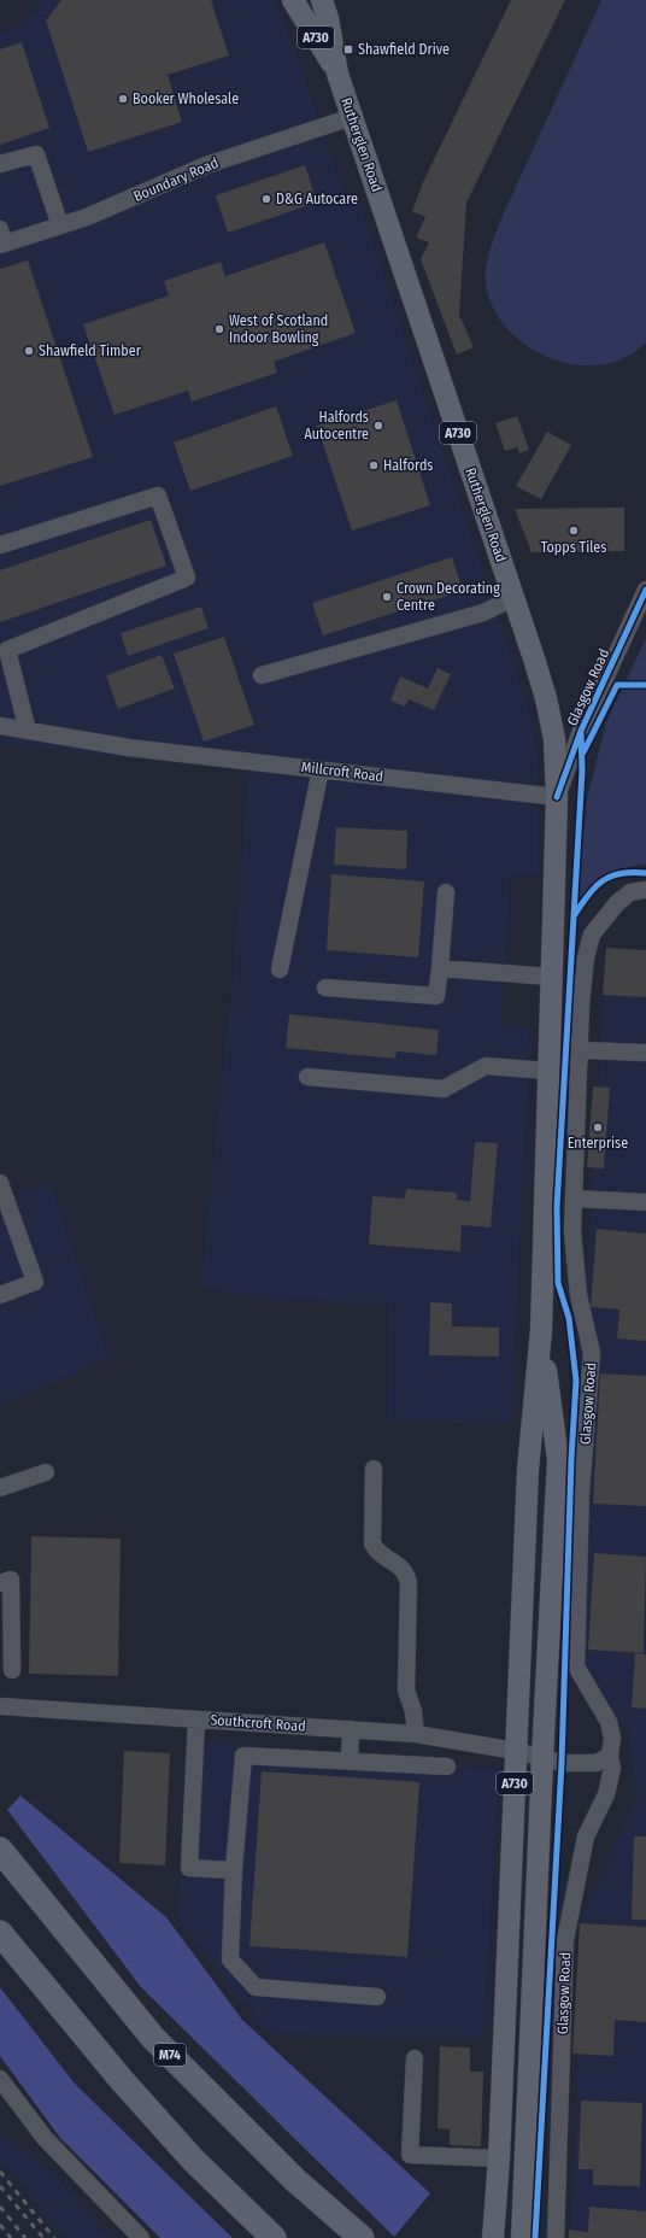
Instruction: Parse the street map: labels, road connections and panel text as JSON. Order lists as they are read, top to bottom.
{
  "streets": {
    "highway": ["M74"],
    "main road": ["A730", "Rutherglen Road", "Glasgow Road"],
    "street": ["Boundary Road", "Millcroft Road", "Southcroft Road"]
  },
  "crossings": [
    ["Rutherglen Road", "Boundary Road"],
    ["Rutherglen Road", "Glasgow Road"],
    ["Rutherglen Road", "Millcroft Road"],
    ["Glasgow Road", "Millcroft Road"],
    ["Glasgow Road", "Southcroft Road"]
  ],
  "places": {
    "transit": ["Shawfield Drive"],
    "other": [
      "Booker Wholesale",
      "D&G Autocare",
      "West of Scotland Indoor Bowling",
      "Shawfield Timber",
      "Halfords Autocentre",
      "Halfords",
      "Topps Tiles",
      "Crown Decorating Centre",
      "Enterprise"
    ]
  }
}
